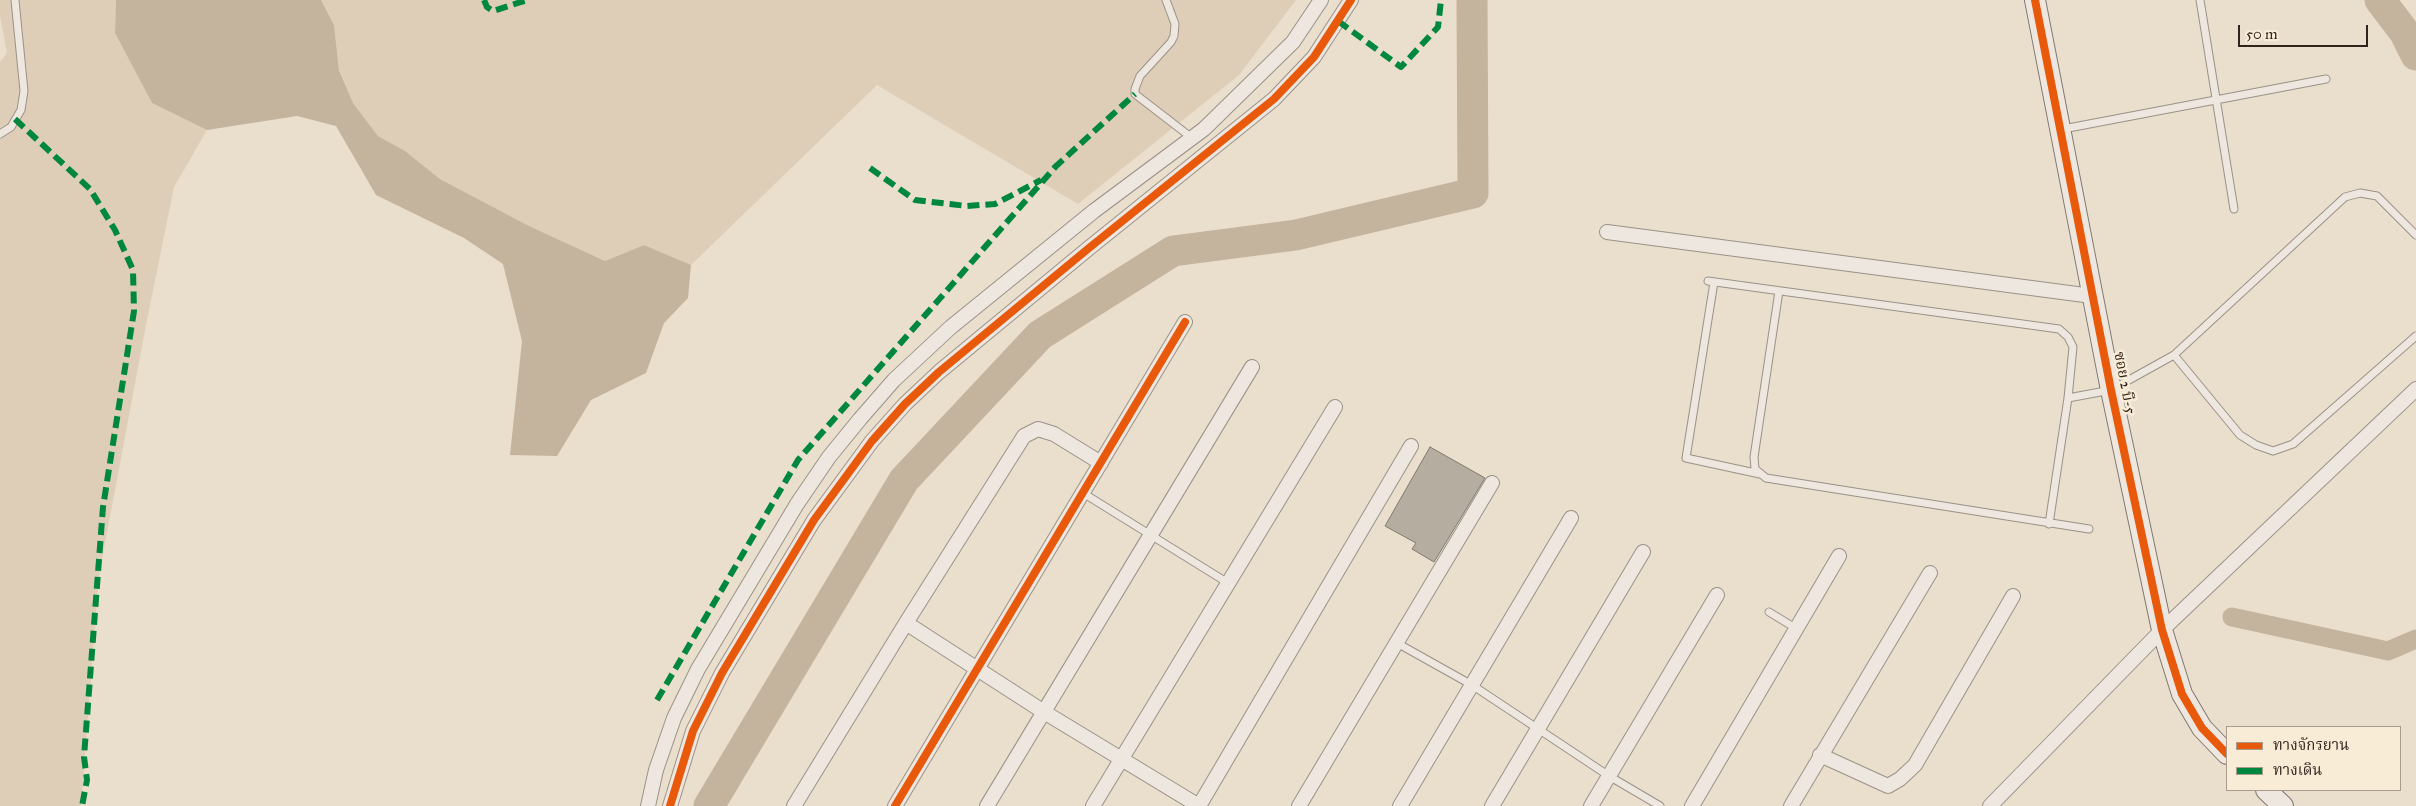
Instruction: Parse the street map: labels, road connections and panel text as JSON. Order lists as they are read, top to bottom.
{
  "streets": {
    "street": ["ซอย 2 บี-5"]
  },
  "legend": ["ทางจักรยาน", "ทางเดิน"],
  "scale_bar": "50 m"
}
